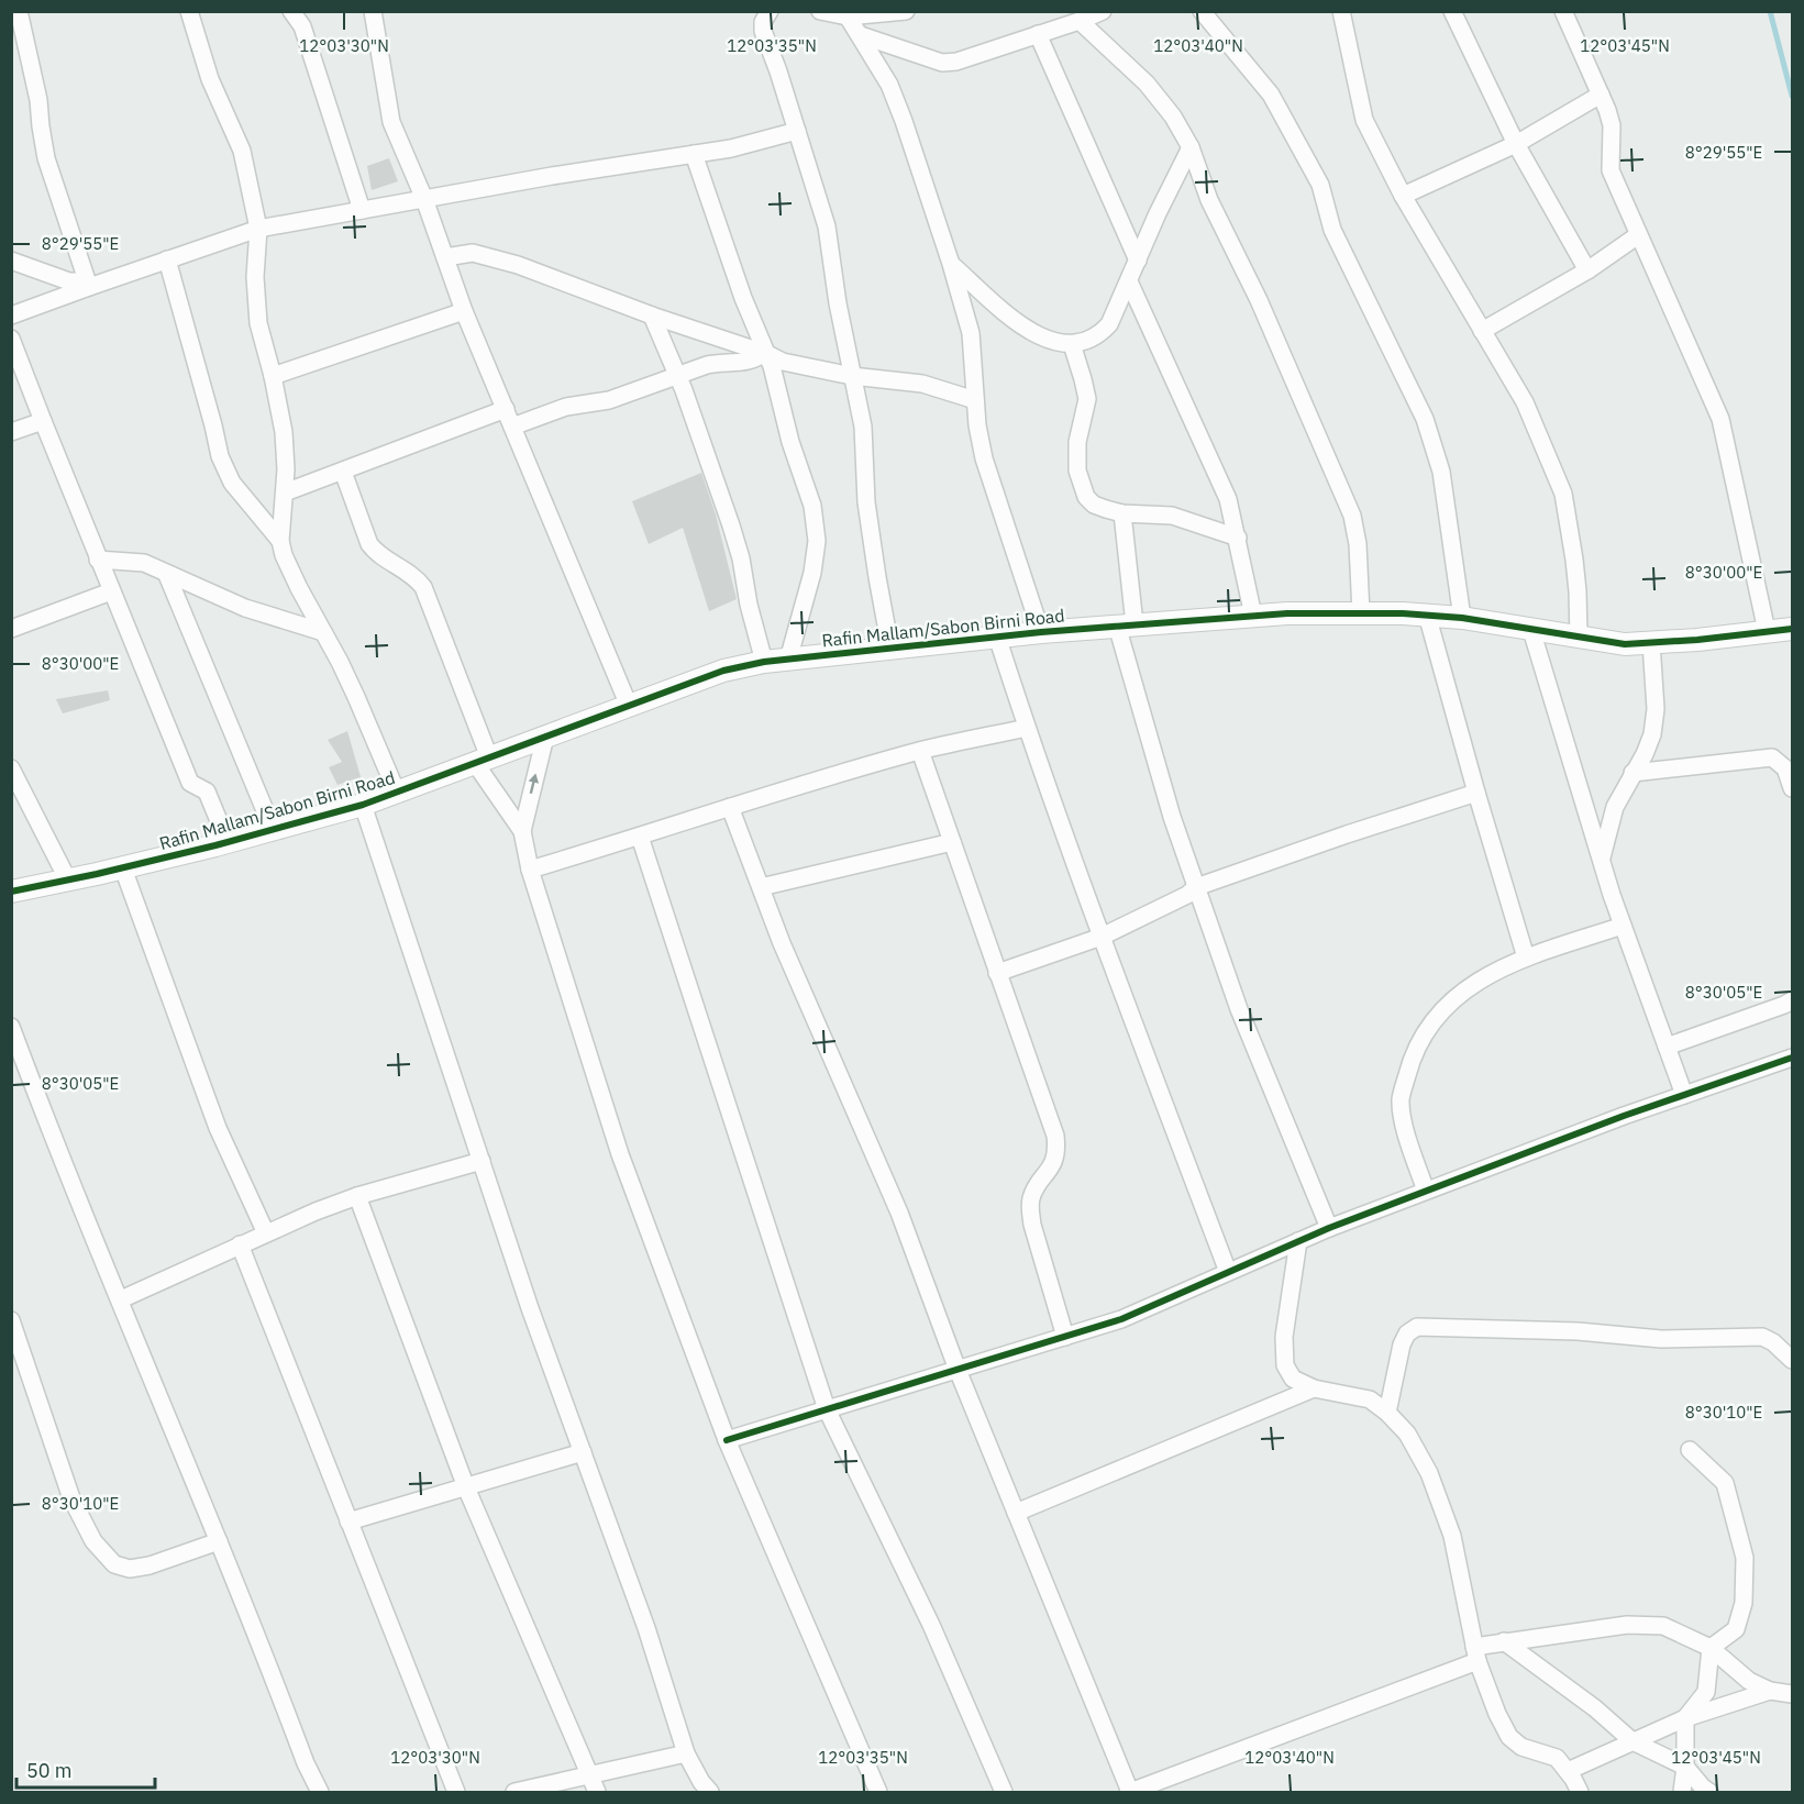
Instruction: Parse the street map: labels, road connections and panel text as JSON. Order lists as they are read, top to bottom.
{
  "streets": {
    "street": ["Rafin Mallam/Sabon Birni Road"]
  },
  "scale_bar": "50 m",
  "coordinates": [
    "12°03'30\"N",
    "12°03'35\"N",
    "12°03'40\"N",
    "12°03'45\"N",
    "8°29'55\"E",
    "8°30'00\"E",
    "8°30'05\"E",
    "8°30'10\"E"
  ]
}
